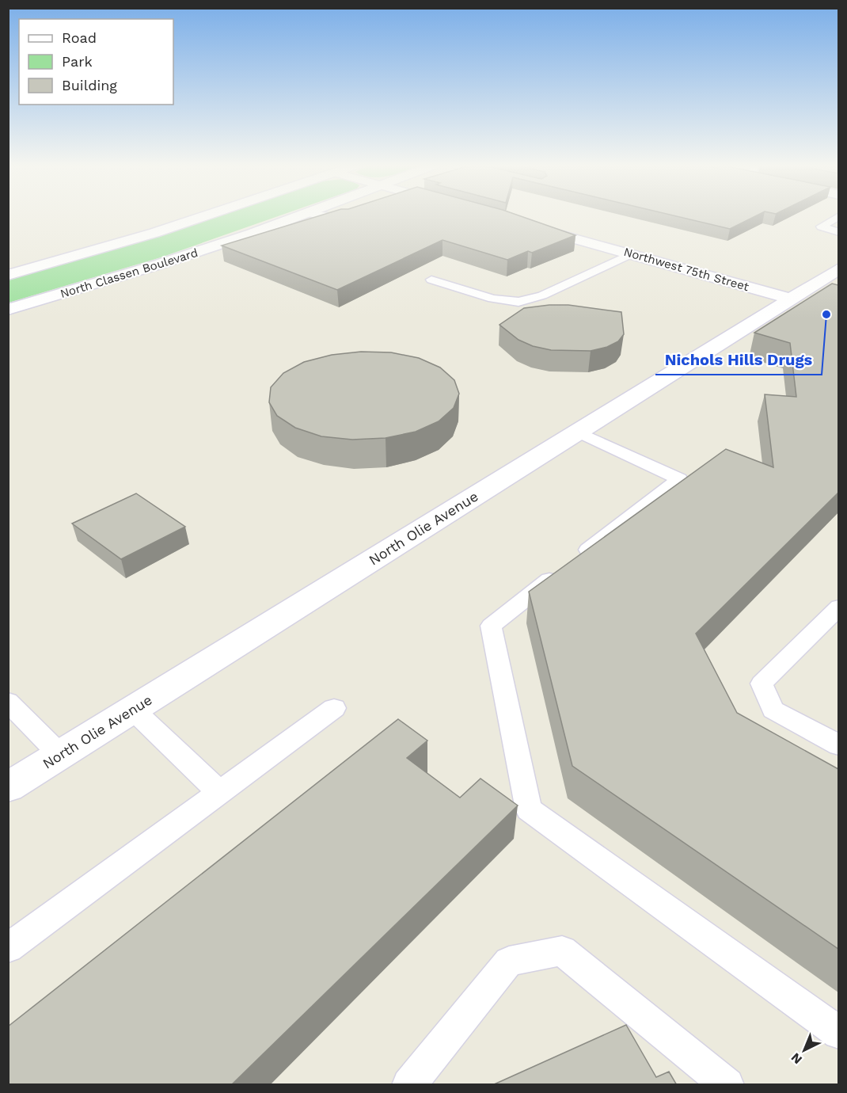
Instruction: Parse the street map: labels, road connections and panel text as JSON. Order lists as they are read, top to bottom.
{
  "streets": {
    "street": ["Northwest 75th Street", "North Classen Boulevard", "North Olie Avenue"]
  },
  "crossings": [
    ["Northwest 75th Street", "North Olie Avenue"]
  ],
  "places": ["Nichols Hills Drugs"],
  "legend": ["Road", "Park", "Building"],
  "north": "bottom left"
}
